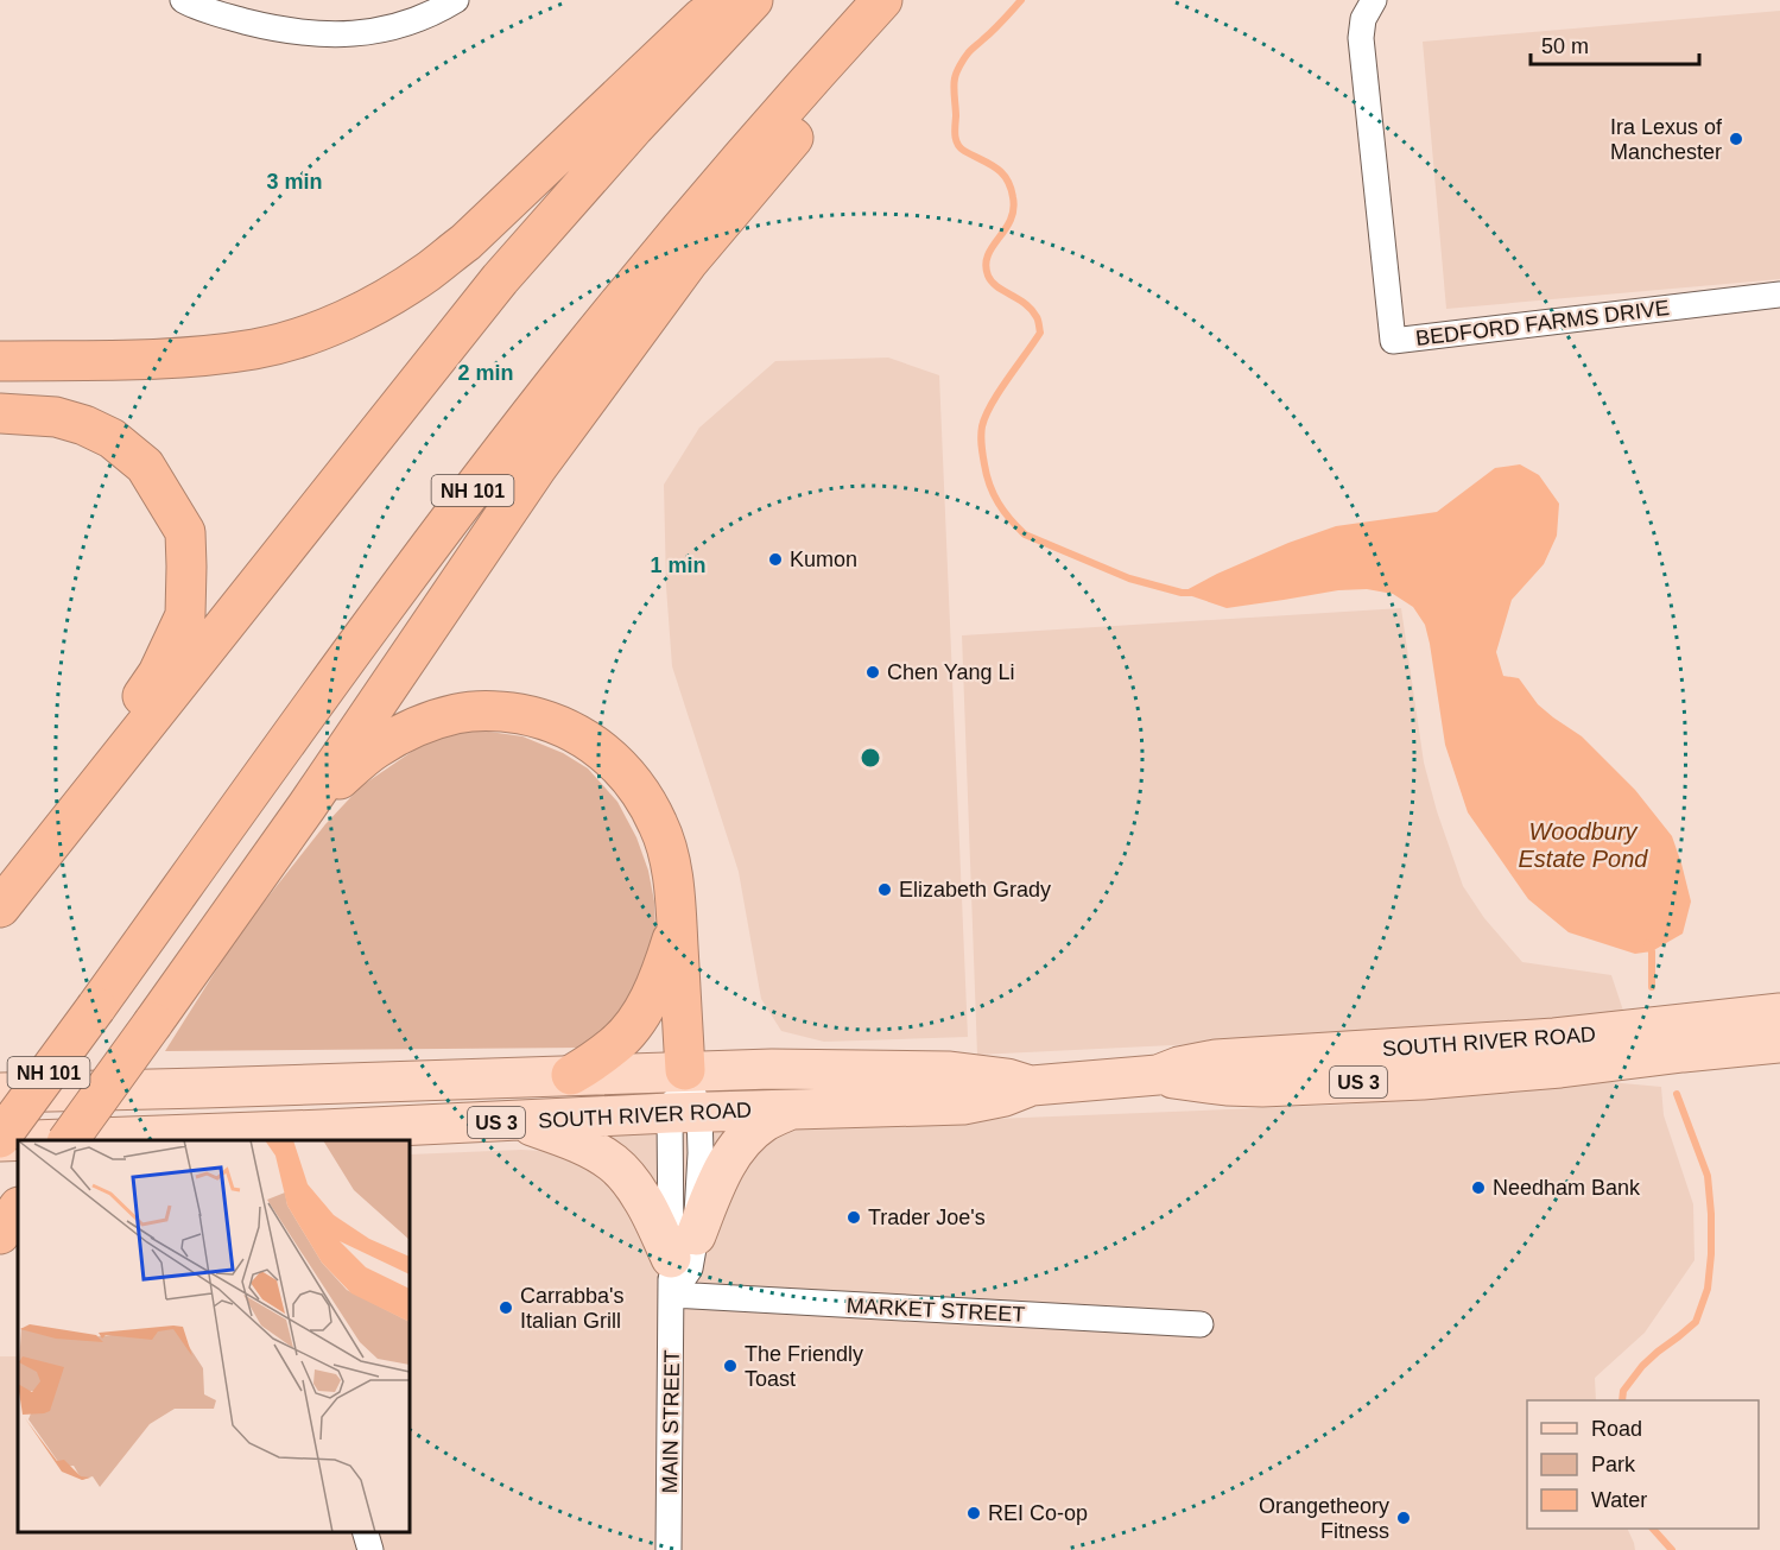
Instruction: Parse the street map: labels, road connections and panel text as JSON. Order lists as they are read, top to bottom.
{
  "streets": {
    "highway": ["NH 101"],
    "main road": ["SOUTH RIVER ROAD", "US 3"],
    "street": ["BEDFORD FARMS DRIVE", "MARKET STREET", "MAIN STREET"]
  },
  "crossings": [
    ["NH 101", "SOUTH RIVER ROAD"],
    ["SOUTH RIVER ROAD", "MAIN STREET"],
    ["MARKET STREET", "MAIN STREET"]
  ],
  "water": ["Woodbury Estate Pond"],
  "places": [
    "Ira Lexus of Manchester",
    "Kumon",
    "Chen Yang Li",
    "Elizabeth Grady",
    "Needham Bank",
    "Trader Joe's",
    "Carrabba's Italian Grill",
    "The Friendly Toast",
    "REI Co-op",
    "Orangetheory Fitness"
  ],
  "legend": ["Road", "Park", "Water"],
  "scale_bar": "50 m",
  "rings": ["3 min", "2 min", "1 min"]
}
